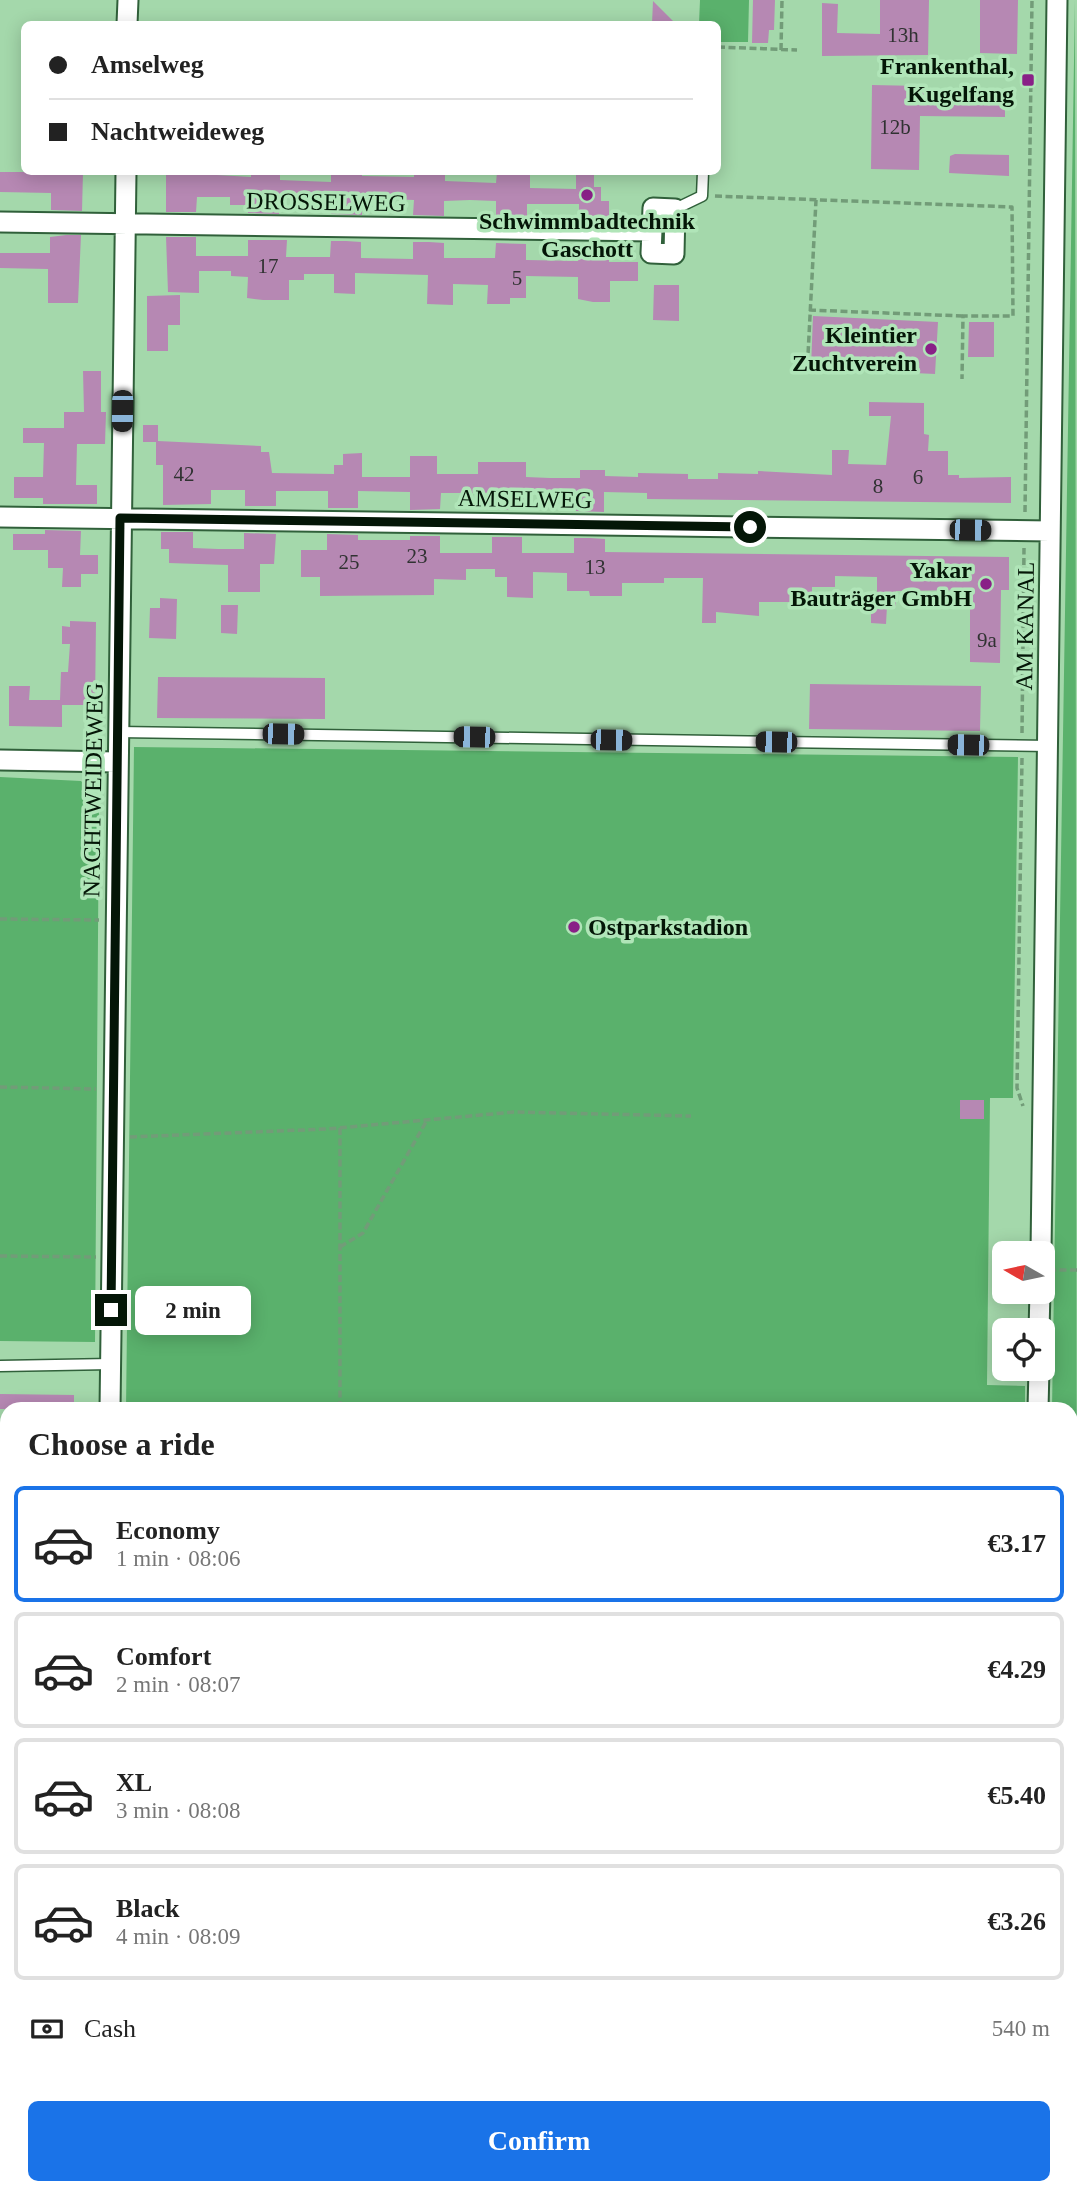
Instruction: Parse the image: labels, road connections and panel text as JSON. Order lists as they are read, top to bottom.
{
  "streets": {
    "street": [
      "DROSSELWEG",
      "AMSELWEG",
      "AM KANAL",
      "NACHTWEIDEWEG"
    ]
  },
  "crossings": [
    ["DROSSELWEG", "NACHTWEIDEWEG"],
    ["AMSELWEG", "AM KANAL"],
    ["AMSELWEG", "NACHTWEIDEWEG"]
  ],
  "places": {
    "transit": ["Frankenthal, Kugelfang"],
    "other": [
      "Schwimmbadtechnik Gaschott",
      "Kleintier Zuchtverein",
      "Yakar Bauträger GmbH",
      "Ostparkstadion"
    ]
  },
  "house_numbers": [
    "13h",
    "12b",
    "17",
    "5",
    "42",
    "6",
    "8",
    "23",
    "25",
    "13",
    "9a"
  ],
  "north": "left",
  "page": {
    "banner": ["Amselweg", "Nachtweideweg"],
    "bubble": "2 min",
    "heading": "Choose a ride",
    "list": [
      {
        "name": "Economy",
        "note": "1 min · 08:06",
        "value": "€3.17"
      },
      {
        "name": "Comfort",
        "note": "2 min · 08:07",
        "value": "€4.29"
      },
      {
        "name": "XL",
        "note": "3 min · 08:08",
        "value": "€5.40"
      },
      {
        "name": "Black",
        "note": "4 min · 08:09",
        "value": "€3.26"
      }
    ],
    "pay": ["Cash", "540 m"],
    "buttons": "Confirm"
  }
}
